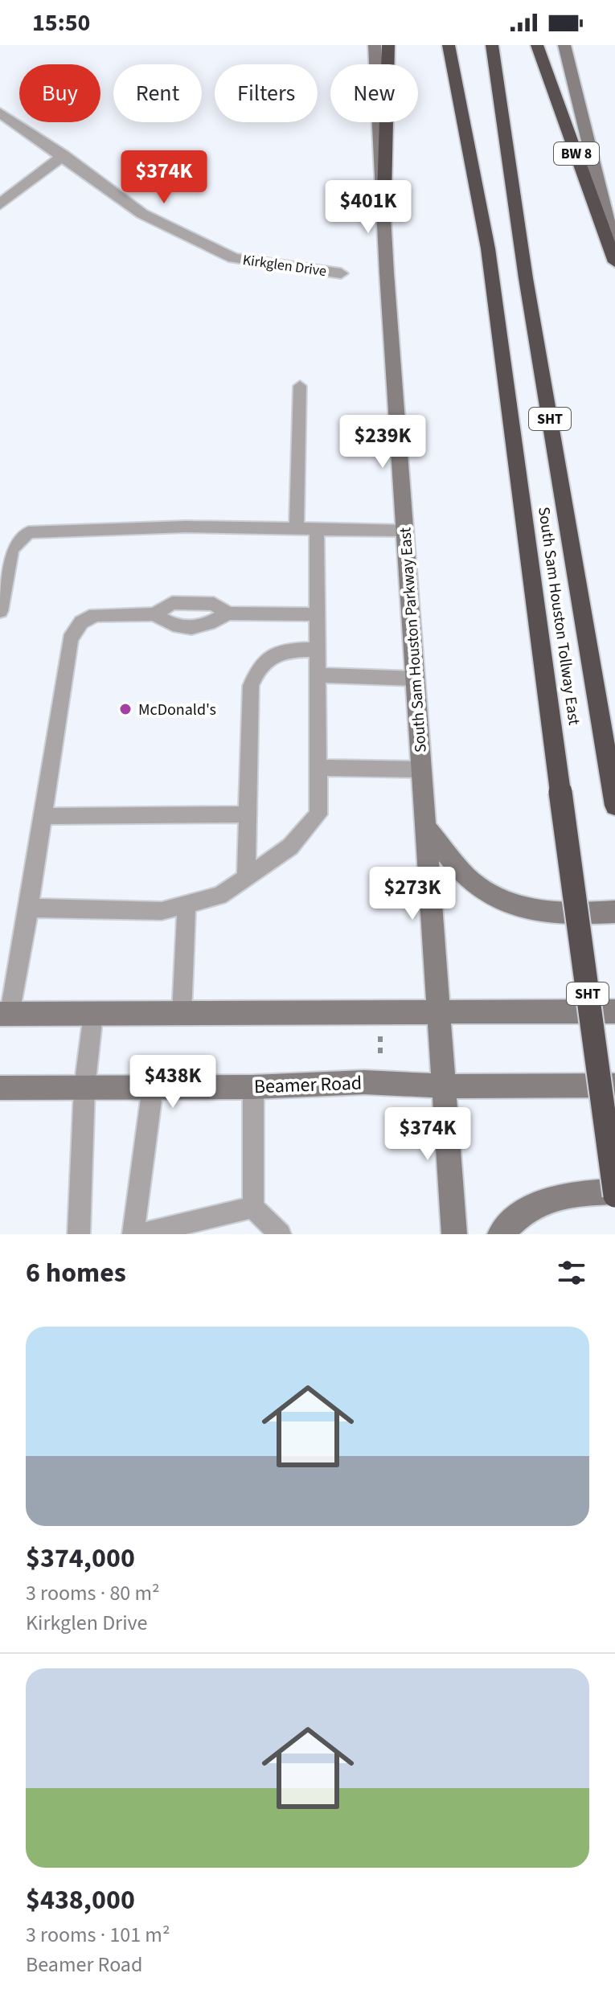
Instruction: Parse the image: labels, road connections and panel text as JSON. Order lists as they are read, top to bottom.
{
  "streets": {
    "highway": ["BW 8", "SHT", "South Sam Houston Tollway East"],
    "main road": ["South Sam Houston Parkway East", "Beamer Road"],
    "street": ["Kirkglen Drive"]
  },
  "crossings": [
    ["South Sam Houston Parkway East", "Beamer Road"]
  ],
  "places": ["McDonald's"],
  "page": {
    "status": "15:50",
    "chip": [
      "Buy",
      "Rent",
      "Filters",
      "New"
    ],
    "price": [
      "$374K",
      "$401K",
      "$239K",
      "$273K",
      "$438K",
      "$374K"
    ],
    "heading": "6 homes",
    "list": [
      {
        "name": "$374,000",
        "note": "3 rooms · 80 m² · Kirkglen Drive"
      },
      {
        "name": "$438,000",
        "note": "3 rooms · 101 m² · Beamer Road"
      }
    ]
  }
}
